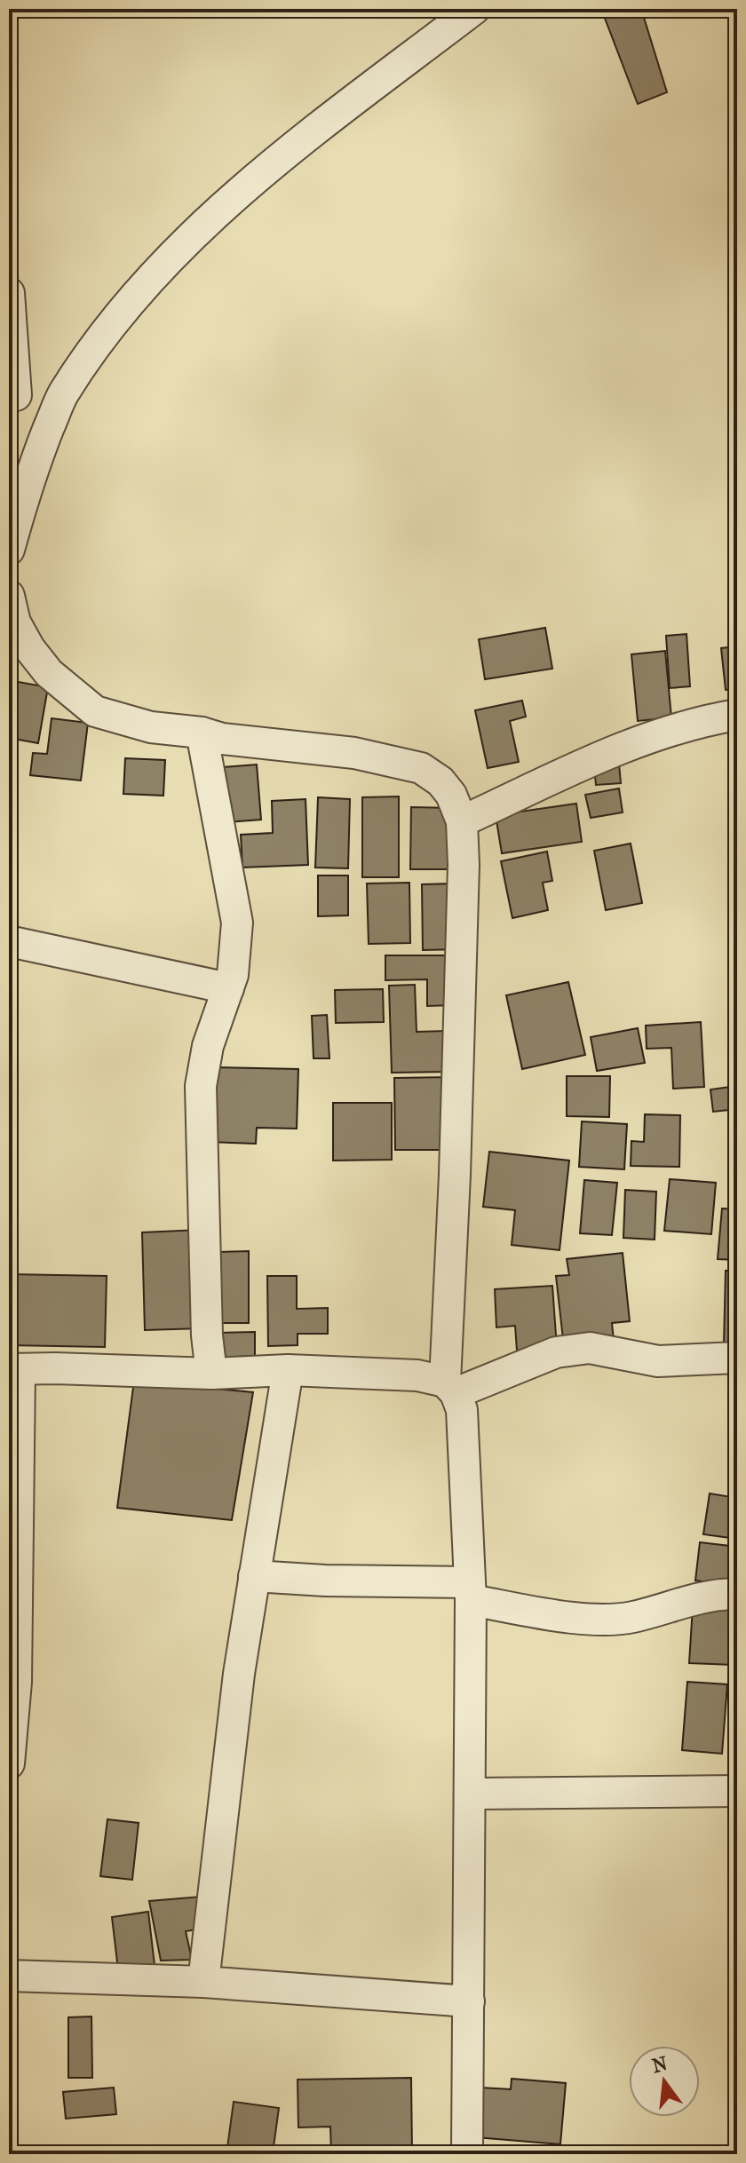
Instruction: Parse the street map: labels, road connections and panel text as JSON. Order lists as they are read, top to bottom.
{
  "north": "top"
}
